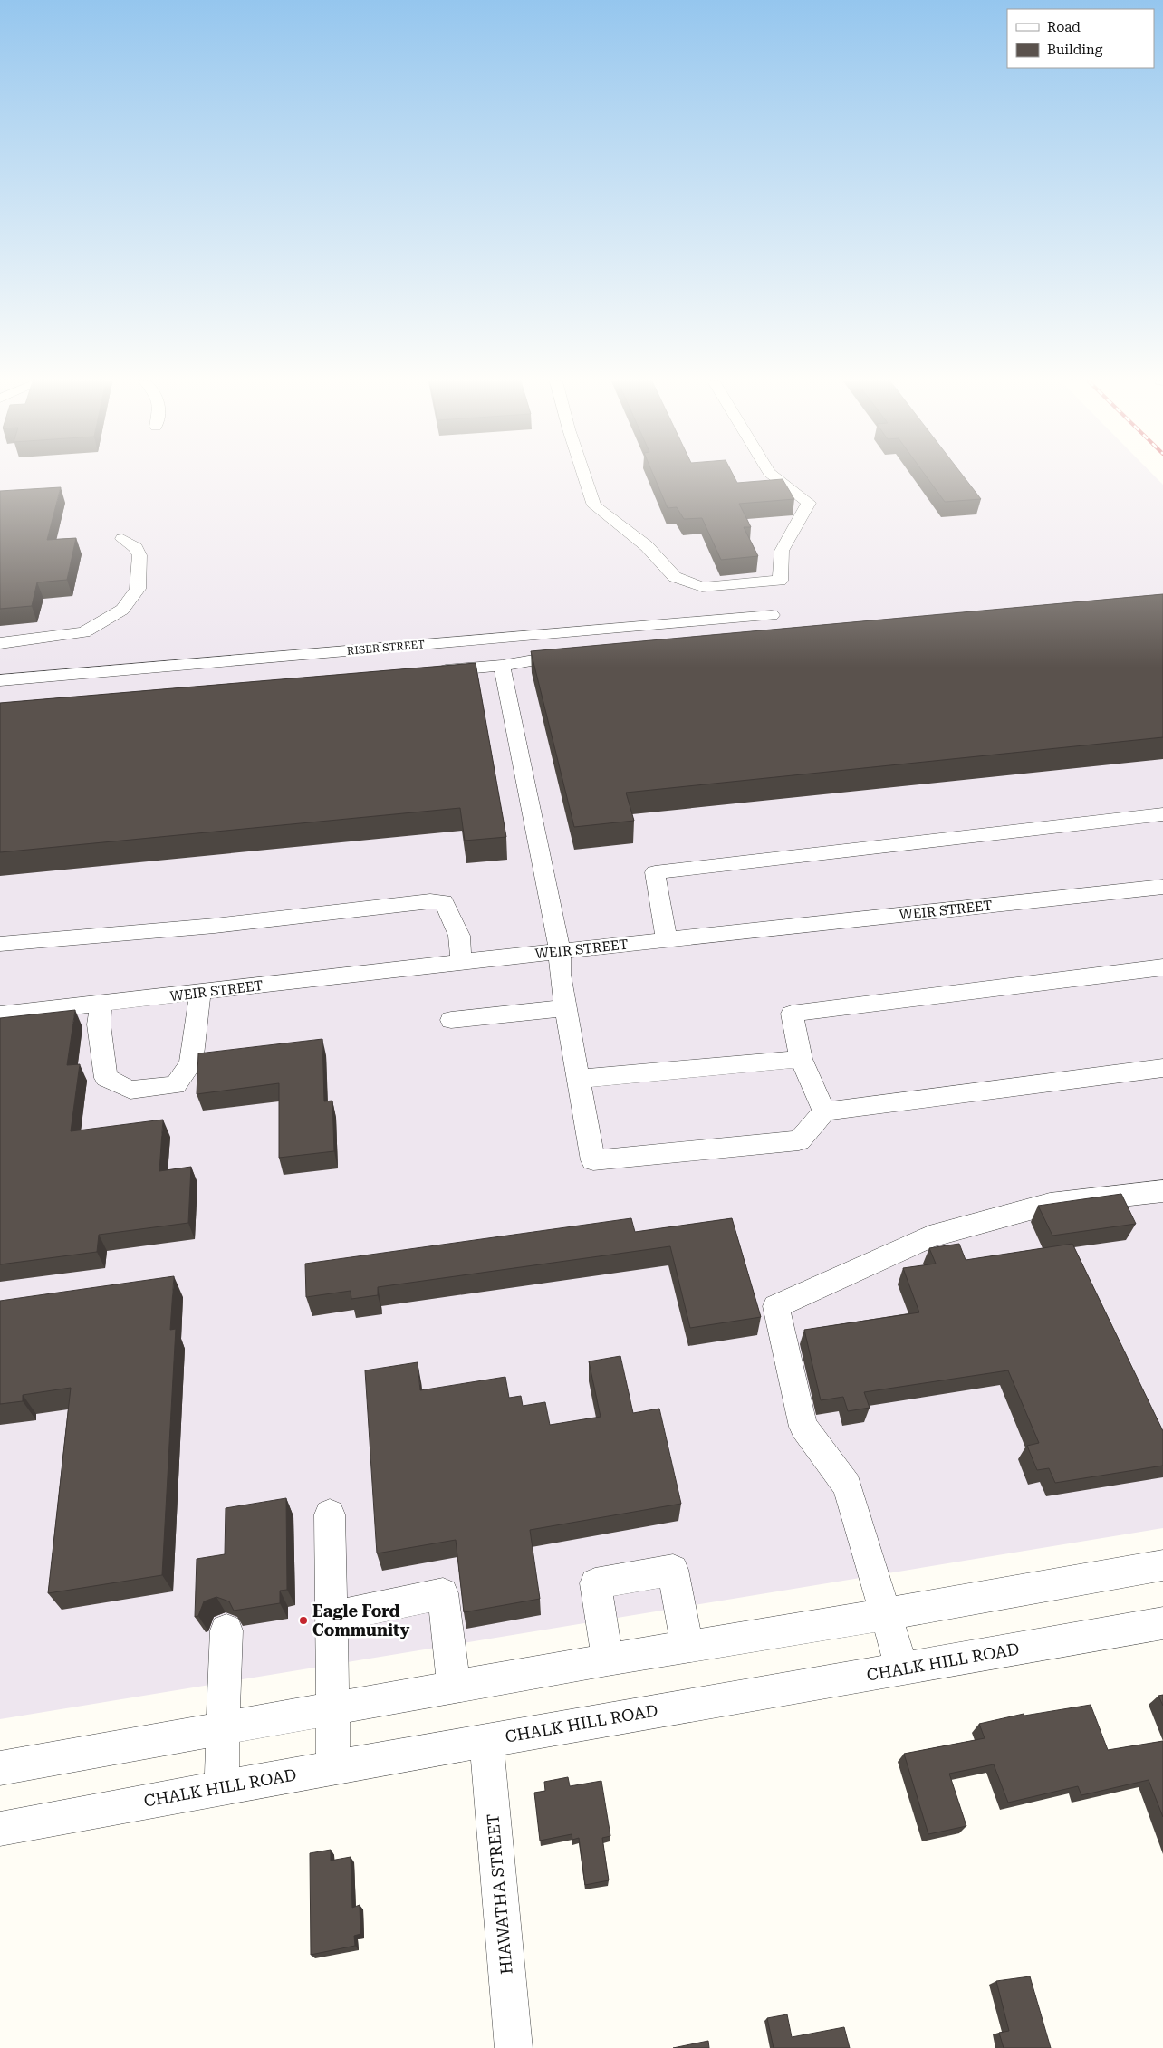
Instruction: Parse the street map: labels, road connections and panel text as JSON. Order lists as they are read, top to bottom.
{
  "streets": {
    "street": [
      "RISER STREET",
      "WEIR STREET",
      "CHALK HILL ROAD",
      "HIAWATHA STREET"
    ]
  },
  "crossings": [
    ["CHALK HILL ROAD", "HIAWATHA STREET"]
  ],
  "places": ["Eagle Ford Community"],
  "legend": ["Road", "Building"]
}
